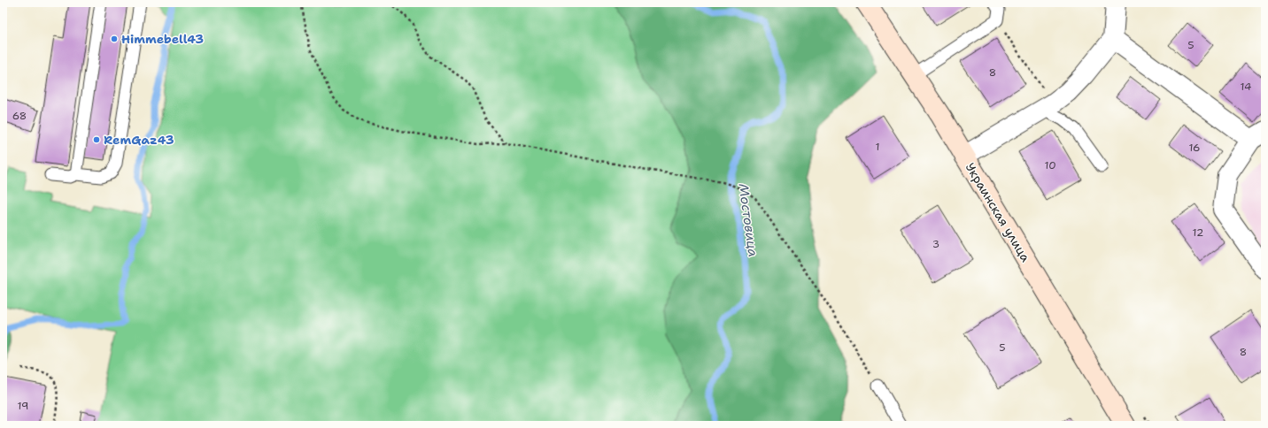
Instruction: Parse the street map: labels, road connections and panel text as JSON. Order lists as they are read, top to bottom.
{
  "streets": {
    "main road": ["Украинская улица"]
  },
  "water": ["Мостовица"],
  "places": ["Himmebell43", "RemGaz43"],
  "house_numbers": [
    "5",
    "8",
    "14",
    "68",
    "1",
    "16",
    "10",
    "12",
    "3",
    "5",
    "8",
    "19"
  ]
}
